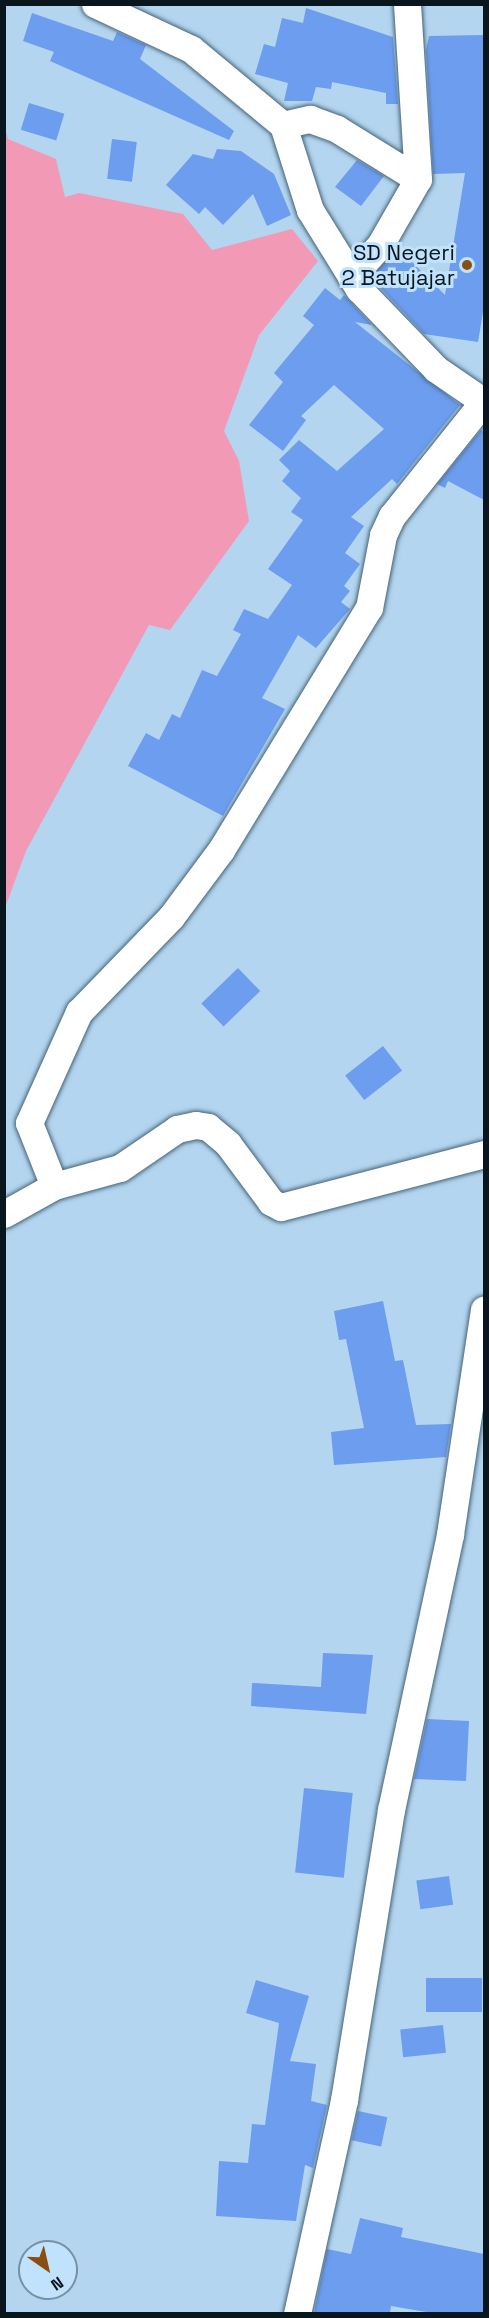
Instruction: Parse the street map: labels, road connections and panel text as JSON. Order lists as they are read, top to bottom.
{
  "places": ["SD Negeri 2 Batujajar"],
  "north": "bottom right"
}
